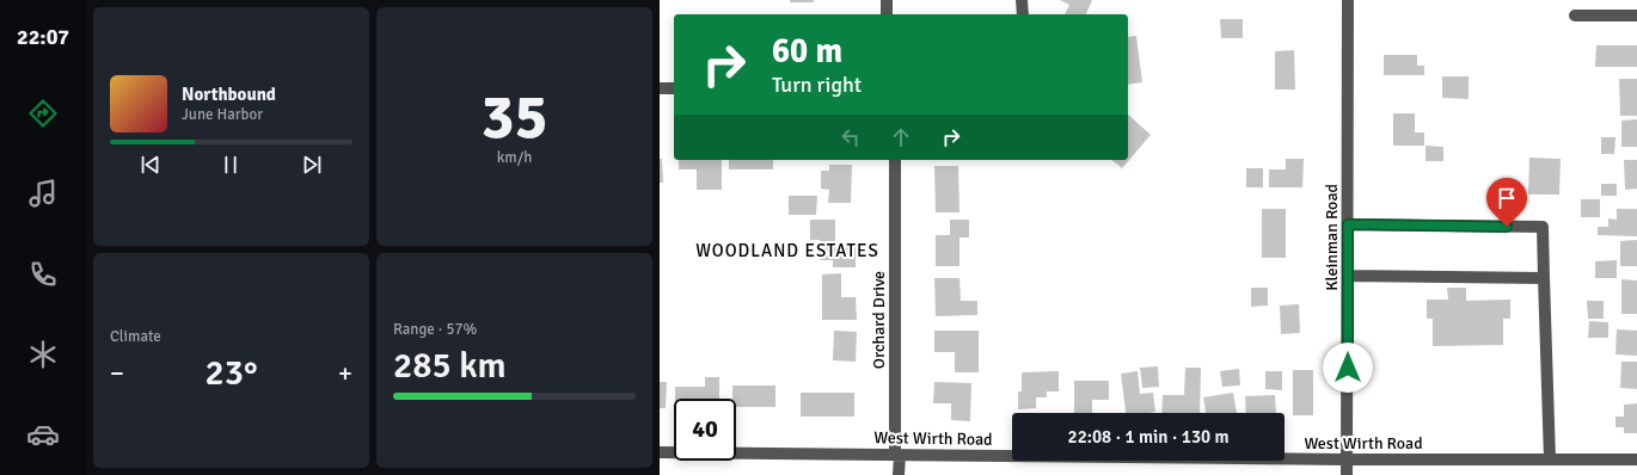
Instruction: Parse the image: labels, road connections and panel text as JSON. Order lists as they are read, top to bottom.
{
  "streets": {
    "street": ["Kleinman Road", "Orchard Drive", "West Wirth Road"]
  },
  "crossings": [
    ["Kleinman Road", "West Wirth Road"],
    ["Orchard Drive", "West Wirth Road"]
  ],
  "districts": ["WOODLAND ESTATES"],
  "page": {
    "tabs": "22:07",
    "tile": [
      ["35", "km/h"],
      "Climate",
      ["Range · 57%", "285 km"]
    ],
    "turn": ["60 m", "Turn right"],
    "song": ["Northbound", "June Harbor"],
    "heat": ["−", "23°", "+"],
    "limit": "40",
    "trip": "22:08 · 1 min · 130 m"
  }
}
